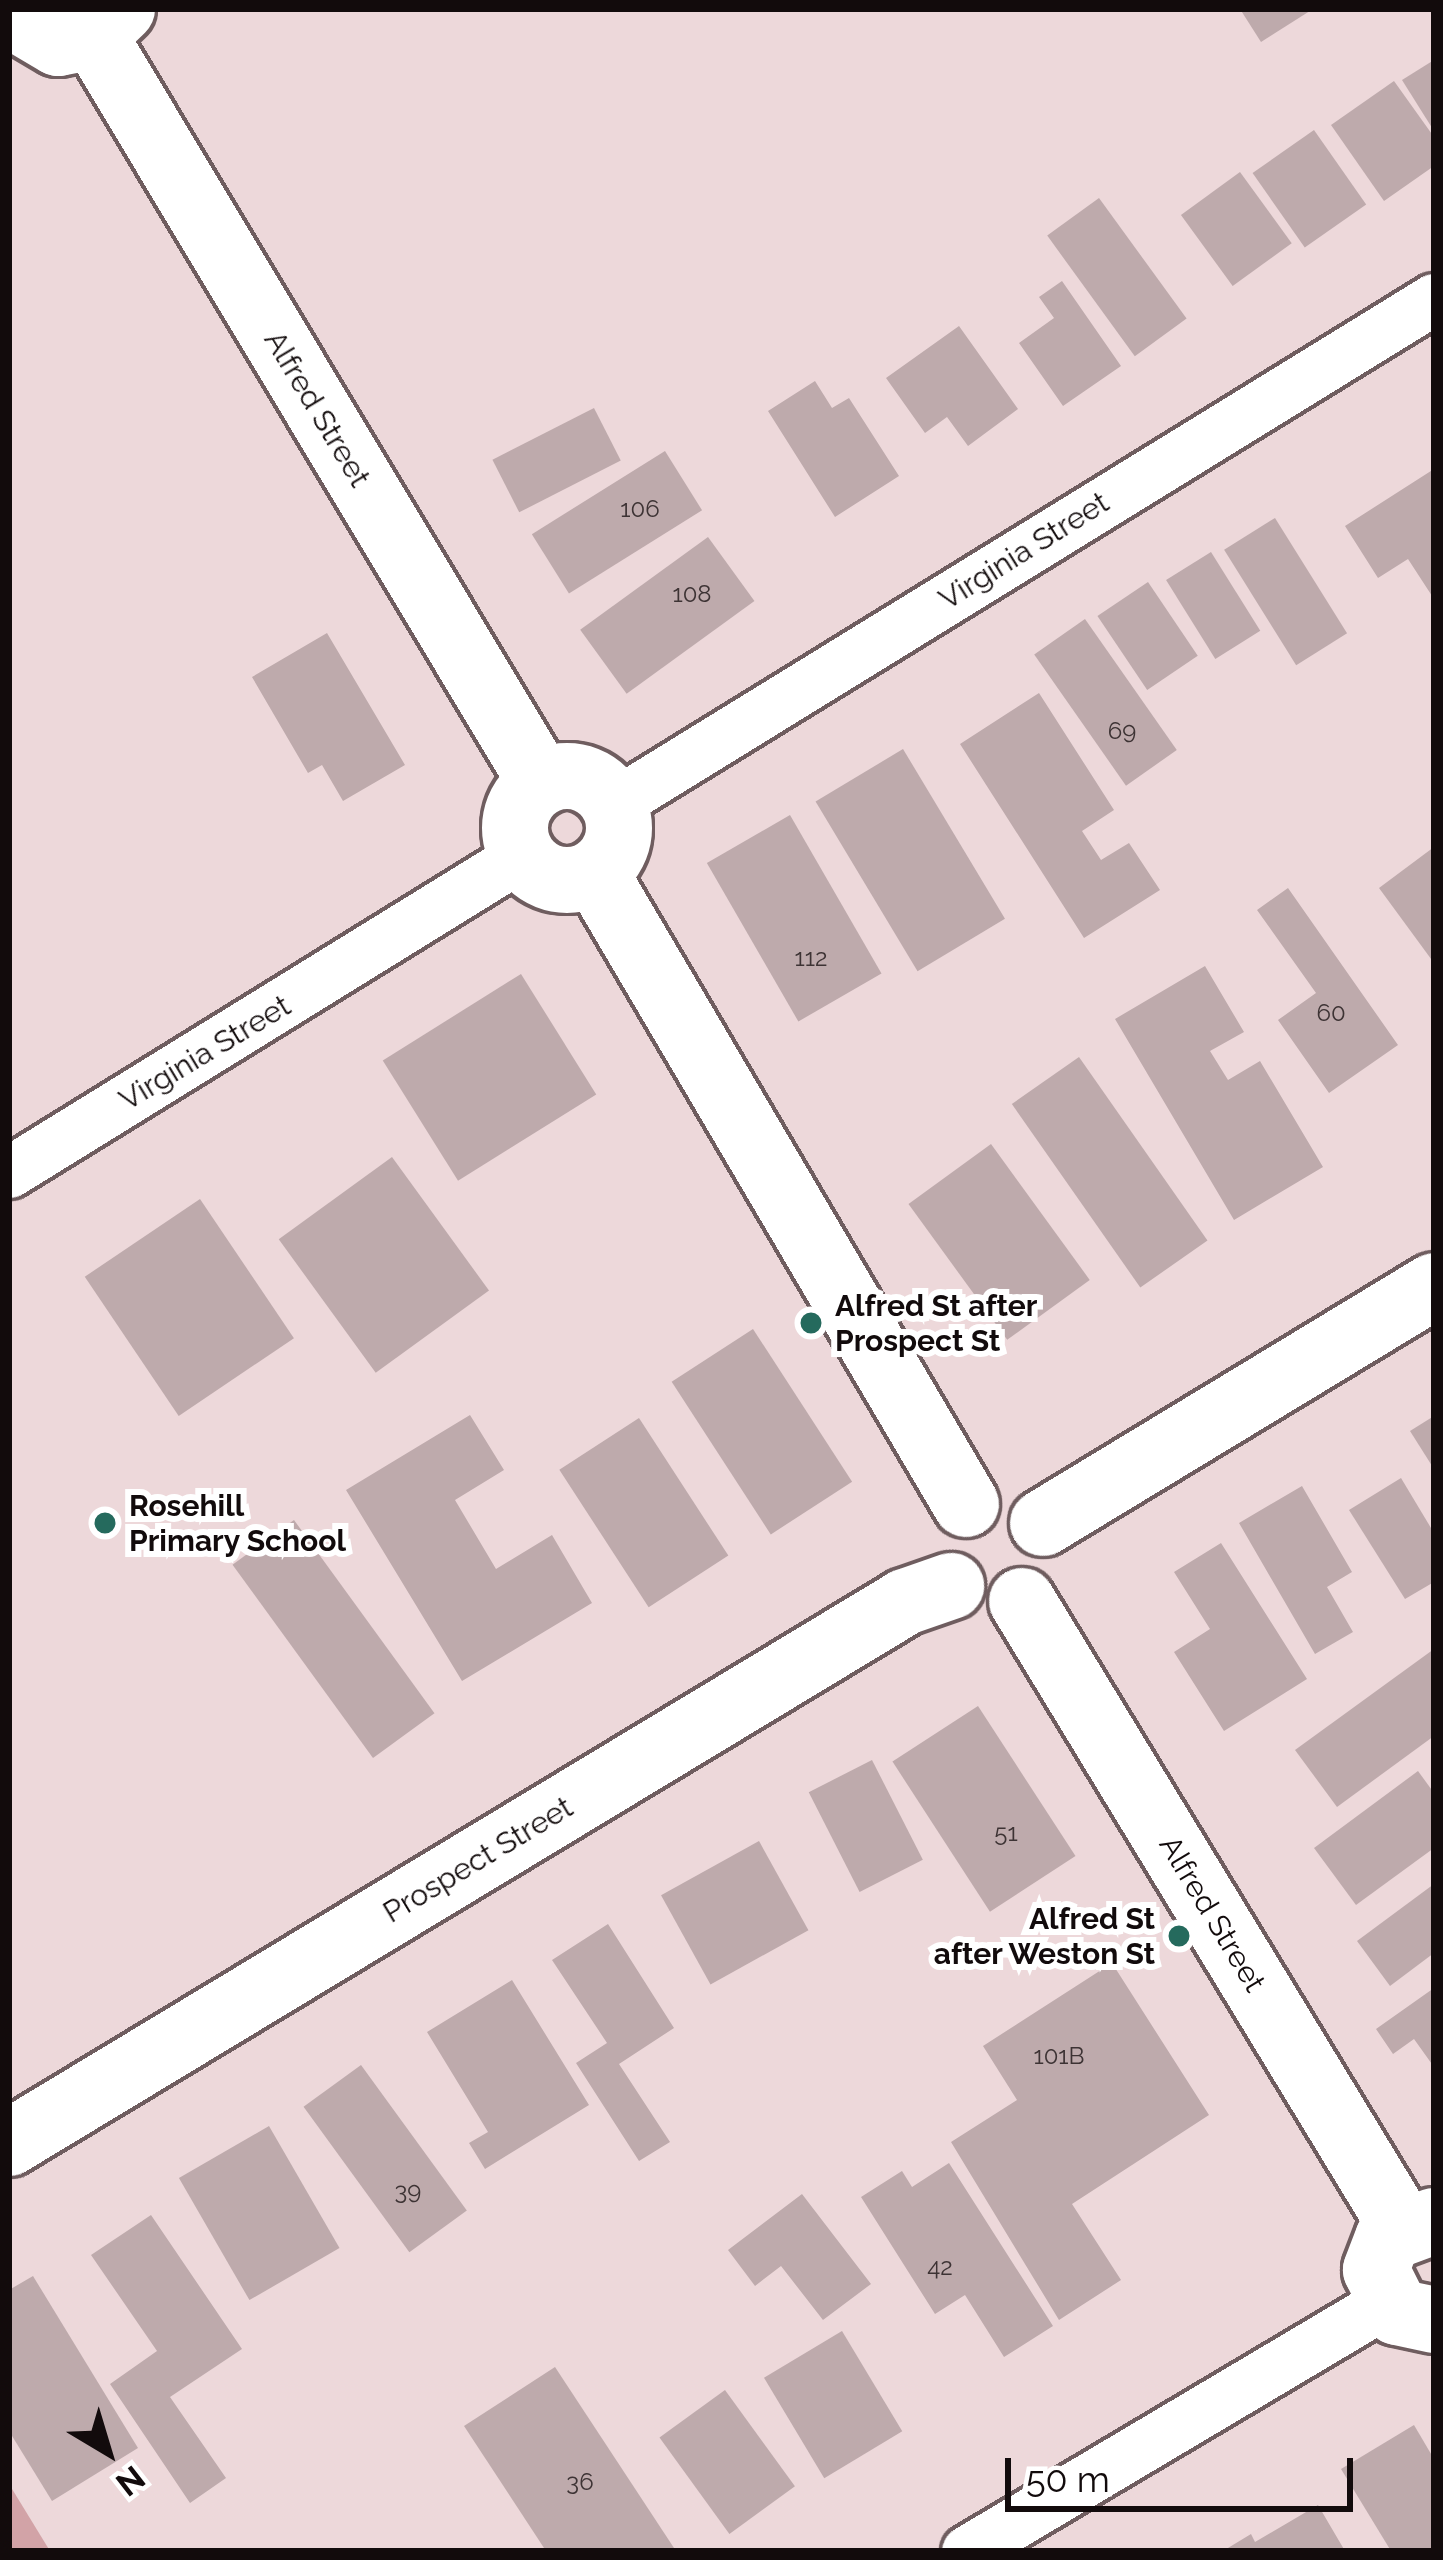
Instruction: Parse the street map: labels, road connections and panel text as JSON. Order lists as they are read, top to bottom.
{
  "streets": {
    "street": ["Alfred Street", "Virginia Street", "Prospect Street"]
  },
  "crossings": [
    ["Alfred Street", "Virginia Street"],
    ["Alfred Street", "Prospect Street"]
  ],
  "places": ["Alfred St after Prospect St", "Rosehill Primary School", "Alfred St after Weston St"],
  "house_numbers": [
    "106",
    "108",
    "69",
    "112",
    "60",
    "51",
    "101B",
    "39",
    "42",
    "36"
  ],
  "scale_bar": "50 m",
  "north": "bottom right"
}
